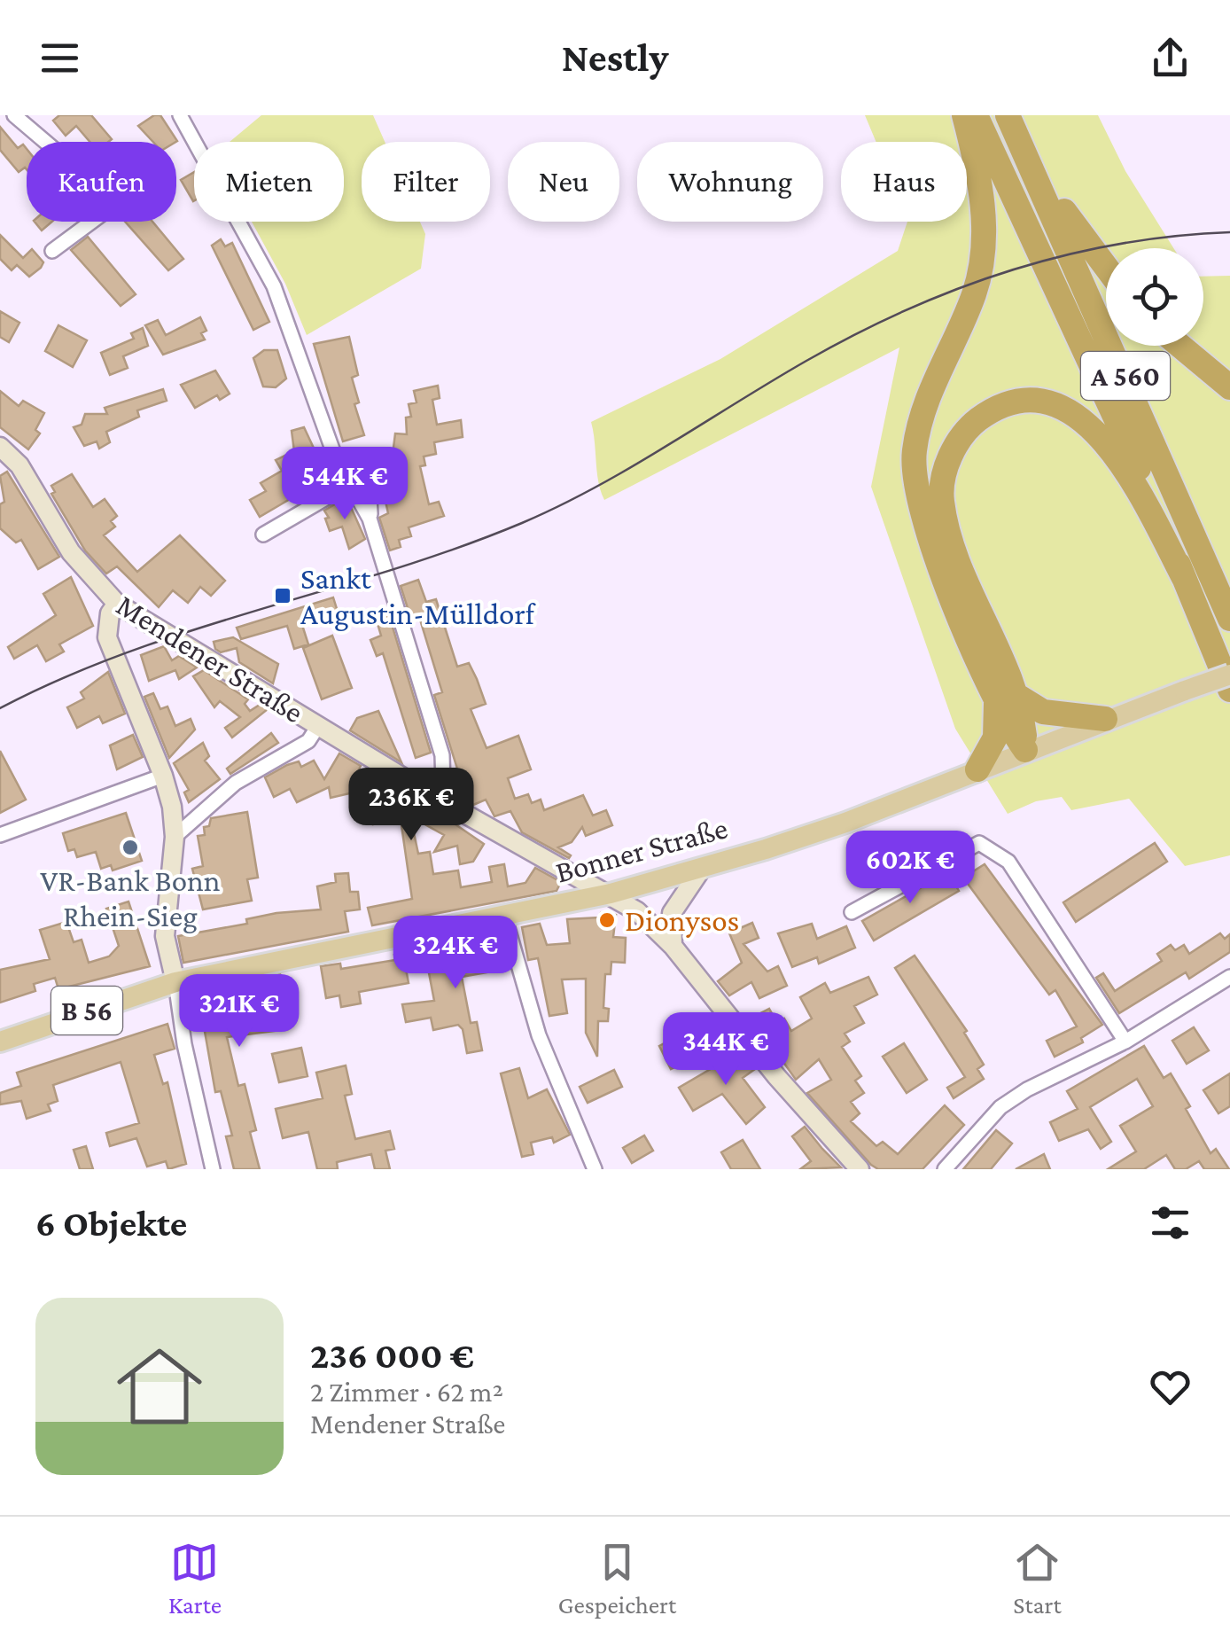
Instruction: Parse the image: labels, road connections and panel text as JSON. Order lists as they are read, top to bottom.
{
  "streets": {
    "highway": ["A 560"],
    "main road": ["Bonner Straße", "B 56"],
    "street": ["Mendener Straße"]
  },
  "crossings": [
    ["Mendener Straße", "Bonner Straße"]
  ],
  "places": {
    "transit": ["Sankt Augustin-Mülldorf"],
    "other": ["VR-Bank Bonn Rhein-Sieg", "Dionysos"]
  },
  "page": {
    "header": "Nestly",
    "chip": [
      "Kaufen",
      "Mieten",
      "Filter",
      "Neu",
      "Wohnung",
      "Haus"
    ],
    "price": [
      "544K €",
      "236K €",
      "602K €",
      "324K €",
      "321K €",
      "344K €"
    ],
    "heading": "6 Objekte",
    "list": [
      {
        "name": "236 000 €",
        "note": "2 Zimmer · 62 m² · Mendener Straße"
      }
    ],
    "tabs": ["Karte", "Gespeichert", "Start"]
  }
}
